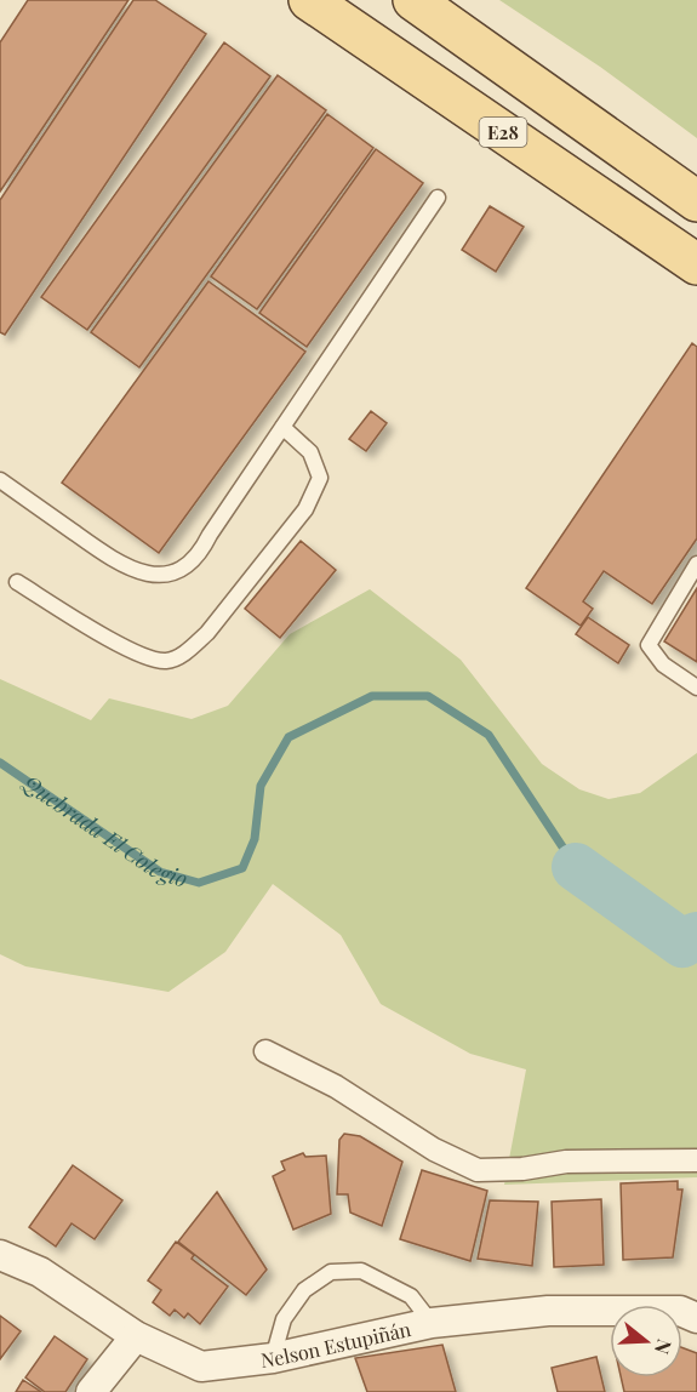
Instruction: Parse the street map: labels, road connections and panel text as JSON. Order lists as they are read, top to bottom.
{
  "streets": {
    "main road": ["E28"],
    "street": ["Nelson Estupiñán"]
  },
  "water": ["Quebrada El Colegio"],
  "north": "right"
}
